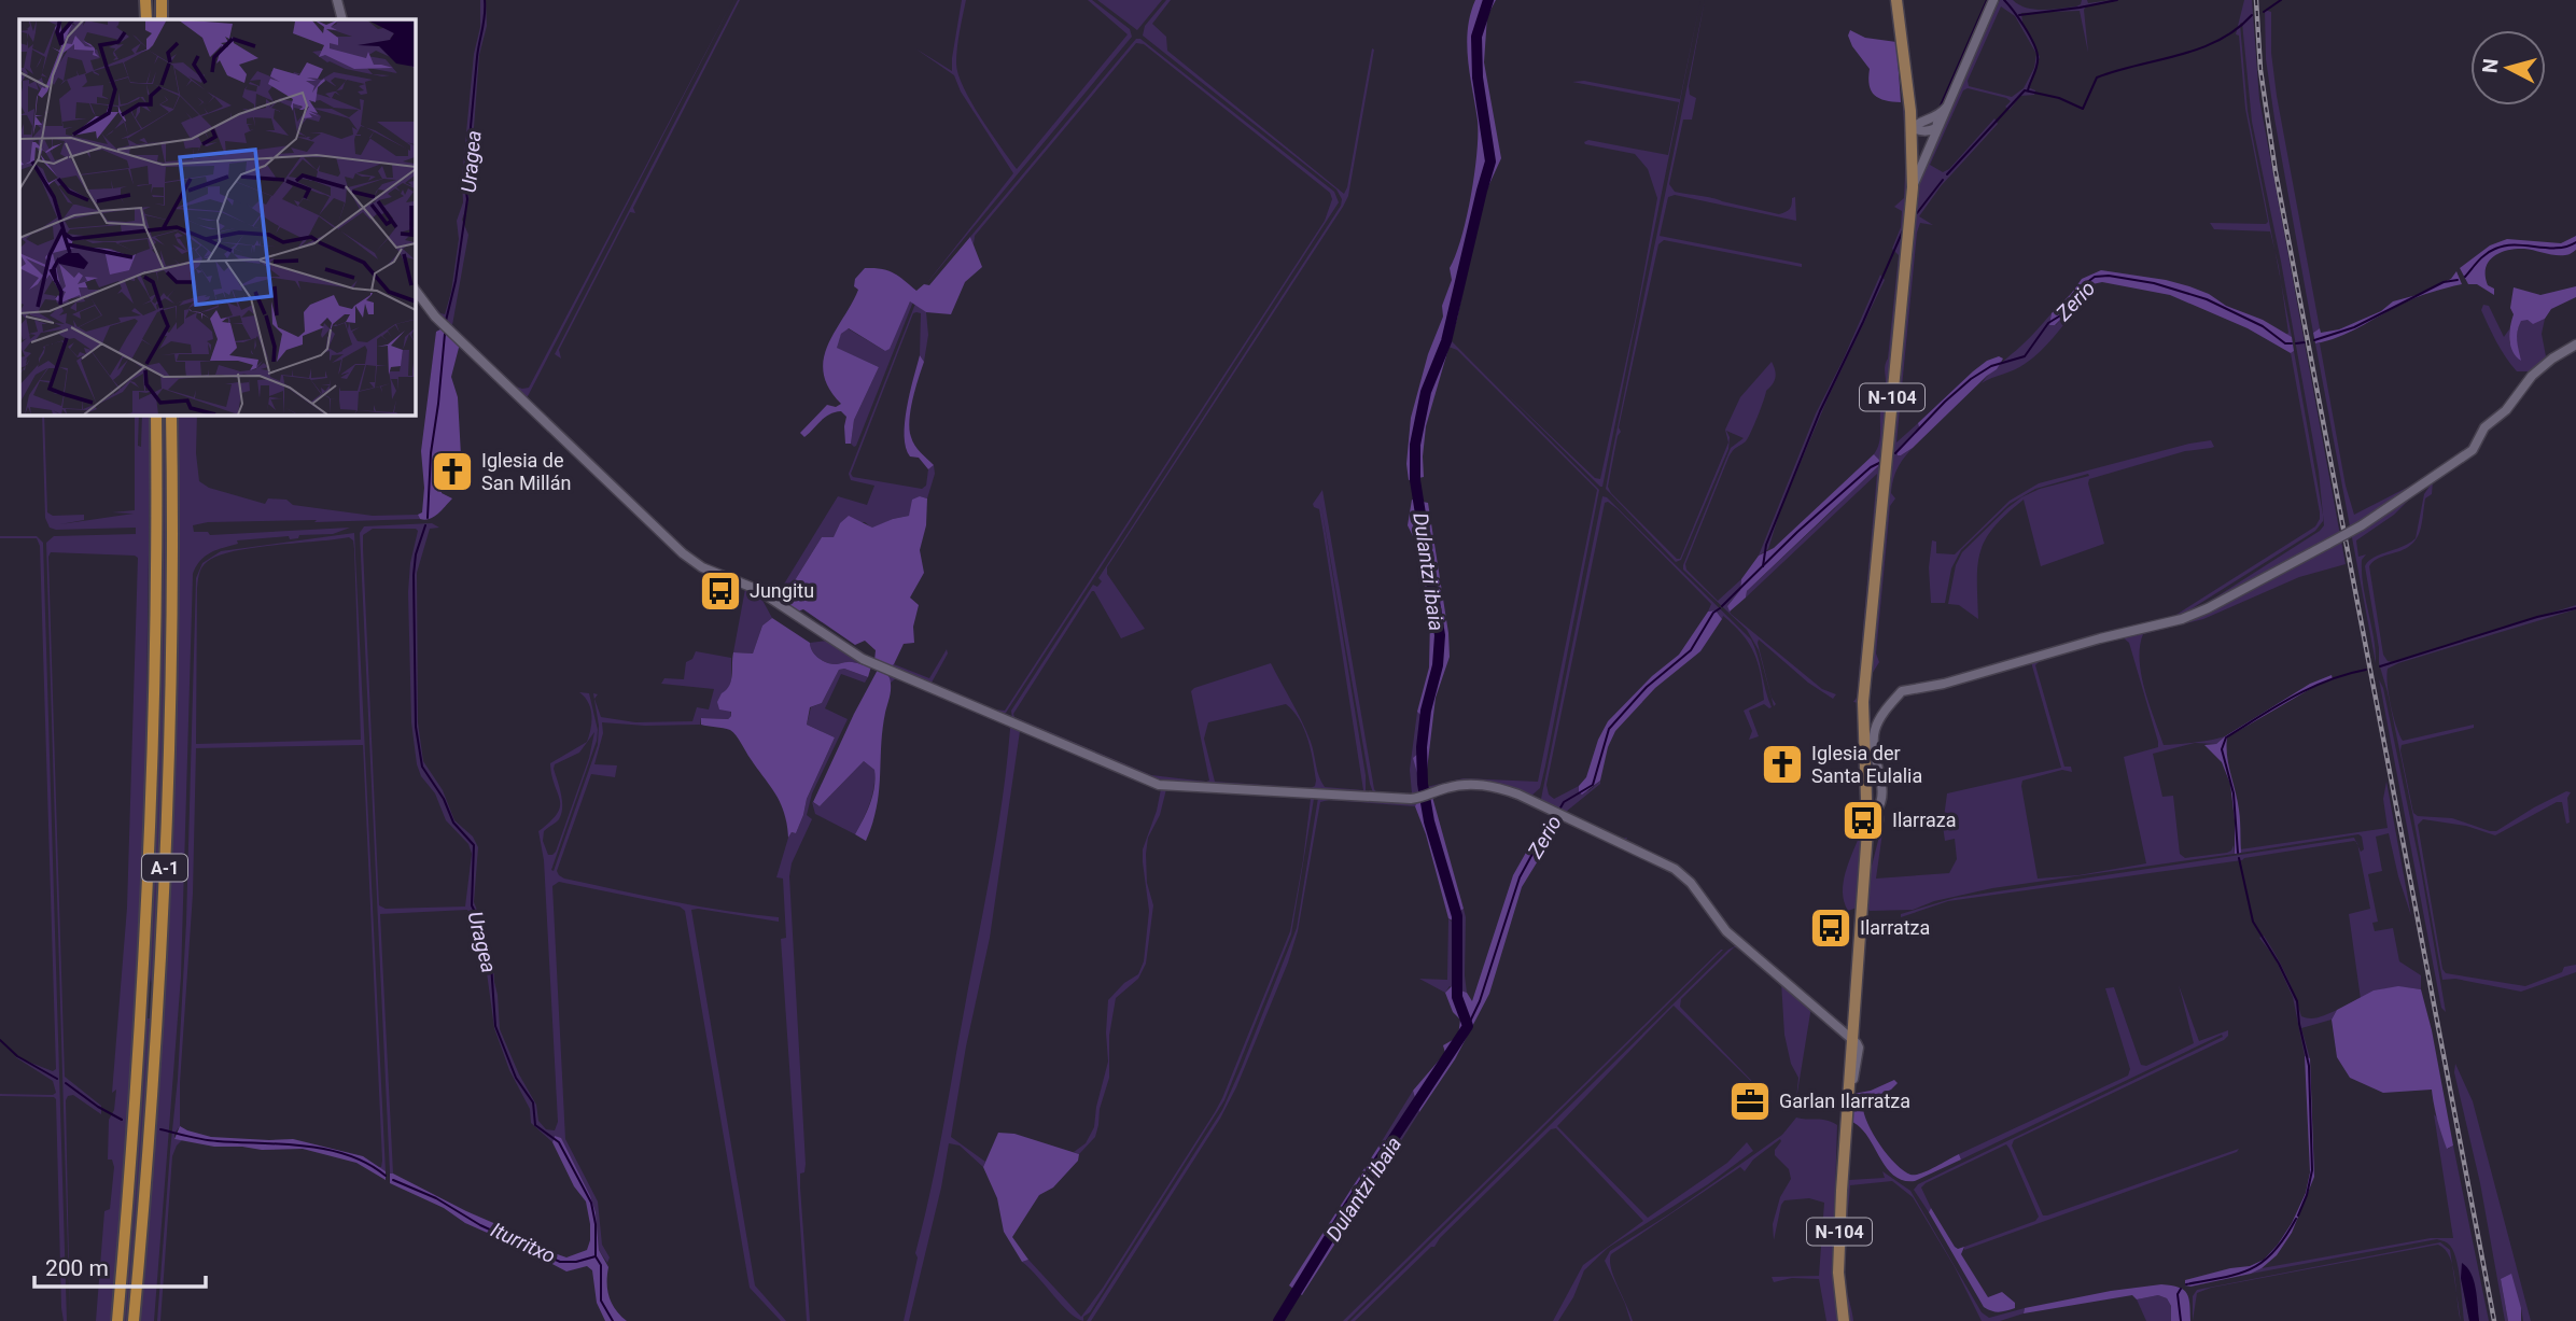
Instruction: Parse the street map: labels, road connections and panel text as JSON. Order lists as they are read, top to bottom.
{
  "streets": {
    "highway": ["A-1"],
    "main road": ["N-104"]
  },
  "water": [
    "Uragea",
    "Zerio",
    "Dulantzi ibaia",
    "Iturritxo"
  ],
  "places": {
    "church": ["Iglesia de San Millán", "Iglesia der Santa Eulalia"],
    "bus stop": ["Jungitu", "Ilarraza", "Ilarratza"],
    "office": ["Garlan Ilarratza"]
  },
  "scale_bar": "200 m",
  "north": "left"
}
